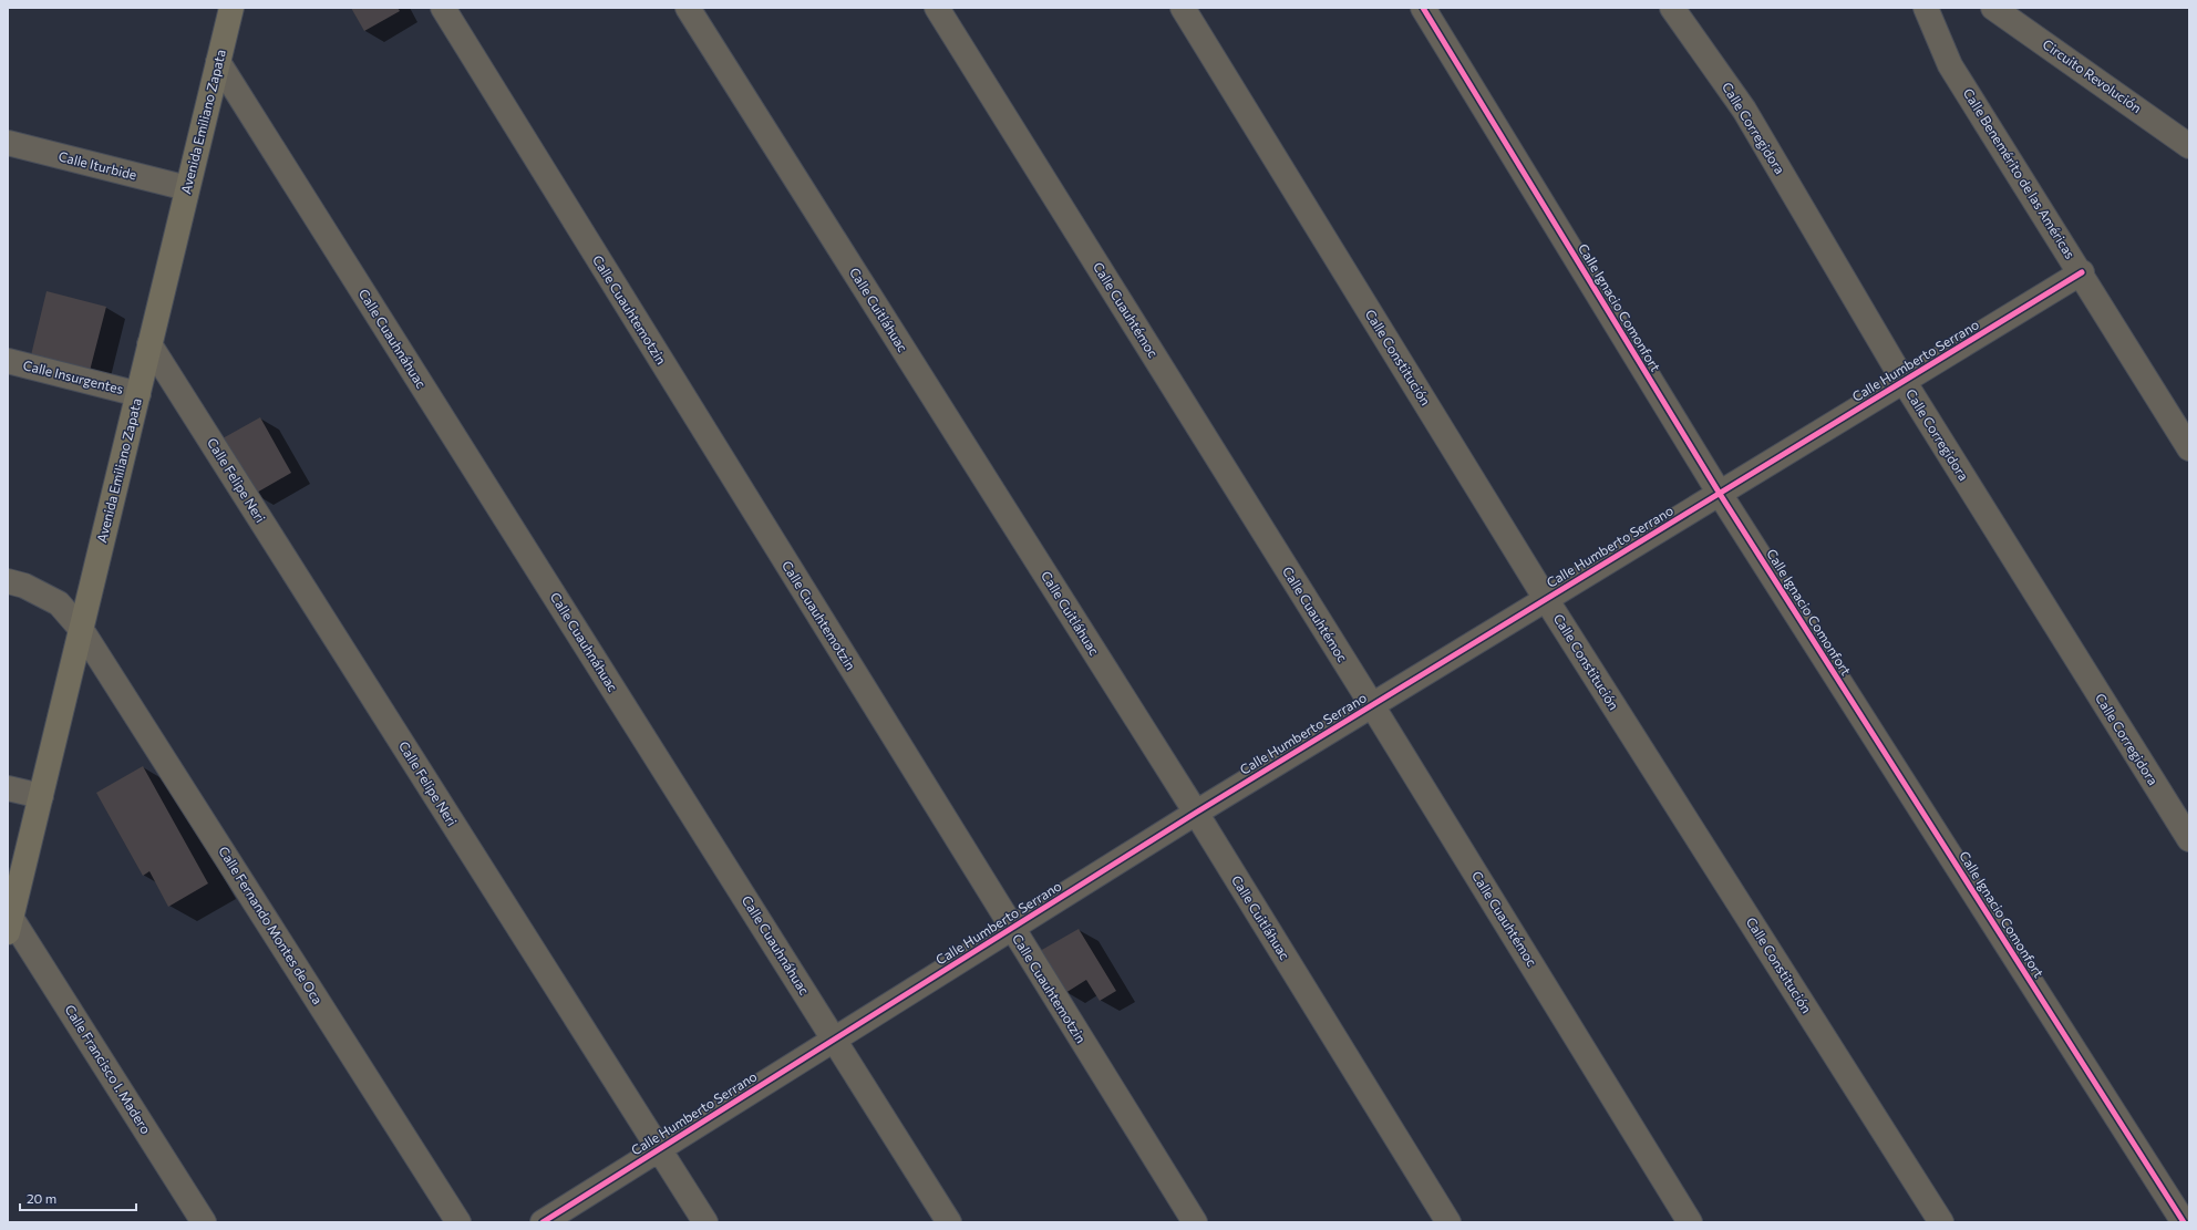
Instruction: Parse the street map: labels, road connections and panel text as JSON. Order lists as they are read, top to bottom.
{
  "streets": {
    "main road": ["Avenida Emiliano Zapata"],
    "street": [
      "Circuito Revolución",
      "Calle Corregidora",
      "Calle Iturbide",
      "Calle Benemérito de las Américas",
      "Calle Ignacio Comonfort",
      "Calle Cuauhtemotzin",
      "Calle Cuitláhuac",
      "Calle Cuauhtémoc",
      "Calle Cuauhnáhuac",
      "Calle Constitución",
      "Calle Humberto Serrano",
      "Calle Insurgentes",
      "Calle Felipe Neri",
      "Calle Fernando Montes de Oca",
      "Calle Francisco I. Madero"
    ]
  },
  "crossings": [
    ["Avenida Emiliano Zapata", "Calle Iturbide"],
    ["Avenida Emiliano Zapata", "Calle Cuauhnáhuac"],
    ["Avenida Emiliano Zapata", "Calle Insurgentes"],
    ["Avenida Emiliano Zapata", "Calle Felipe Neri"],
    ["Avenida Emiliano Zapata", "Calle Fernando Montes de Oca"],
    ["Avenida Emiliano Zapata", "Calle Francisco I. Madero"],
    ["Calle Corregidora", "Calle Humberto Serrano"],
    ["Calle Benemérito de las Américas", "Calle Humberto Serrano"],
    ["Calle Ignacio Comonfort", "Calle Humberto Serrano"],
    ["Calle Cuauhtemotzin", "Calle Humberto Serrano"],
    ["Calle Cuitláhuac", "Calle Humberto Serrano"],
    ["Calle Cuauhtémoc", "Calle Humberto Serrano"],
    ["Calle Cuauhnáhuac", "Calle Humberto Serrano"],
    ["Calle Constitución", "Calle Humberto Serrano"],
    ["Calle Humberto Serrano", "Calle Felipe Neri"]
  ],
  "scale_bar": "20 m"
}
